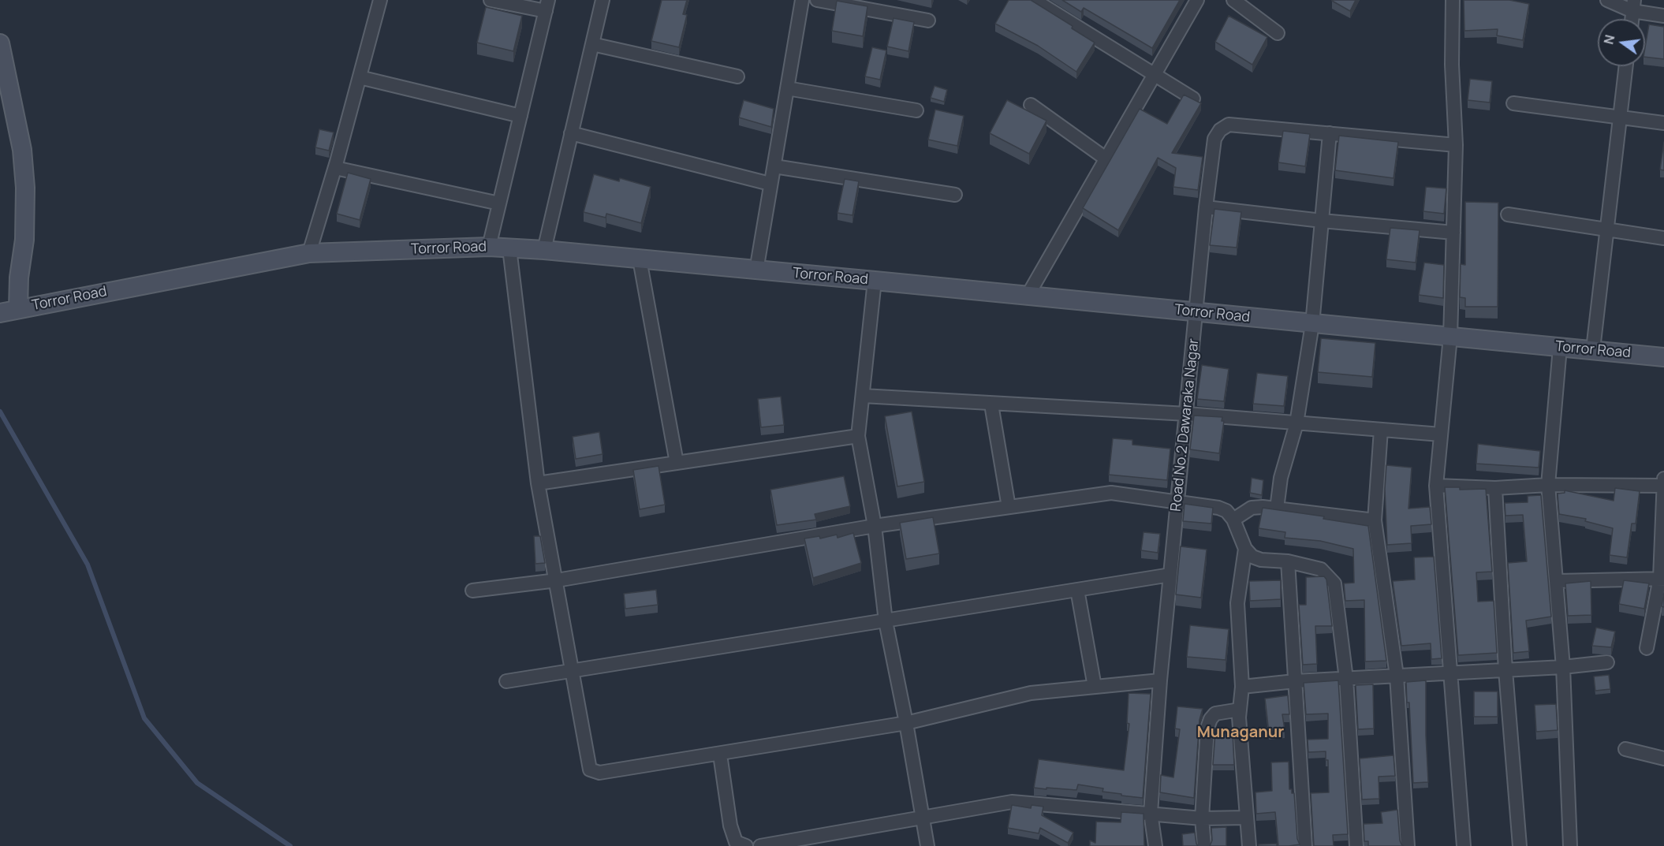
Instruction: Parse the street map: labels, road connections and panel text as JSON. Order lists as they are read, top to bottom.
{
  "streets": {
    "street": ["Torror Road", "Road No.2 Dawaraka Nagar"]
  },
  "crossings": [
    ["Torror Road", "Road No.2 Dawaraka Nagar"]
  ],
  "districts": ["Munaganur"],
  "north": "left"
}
